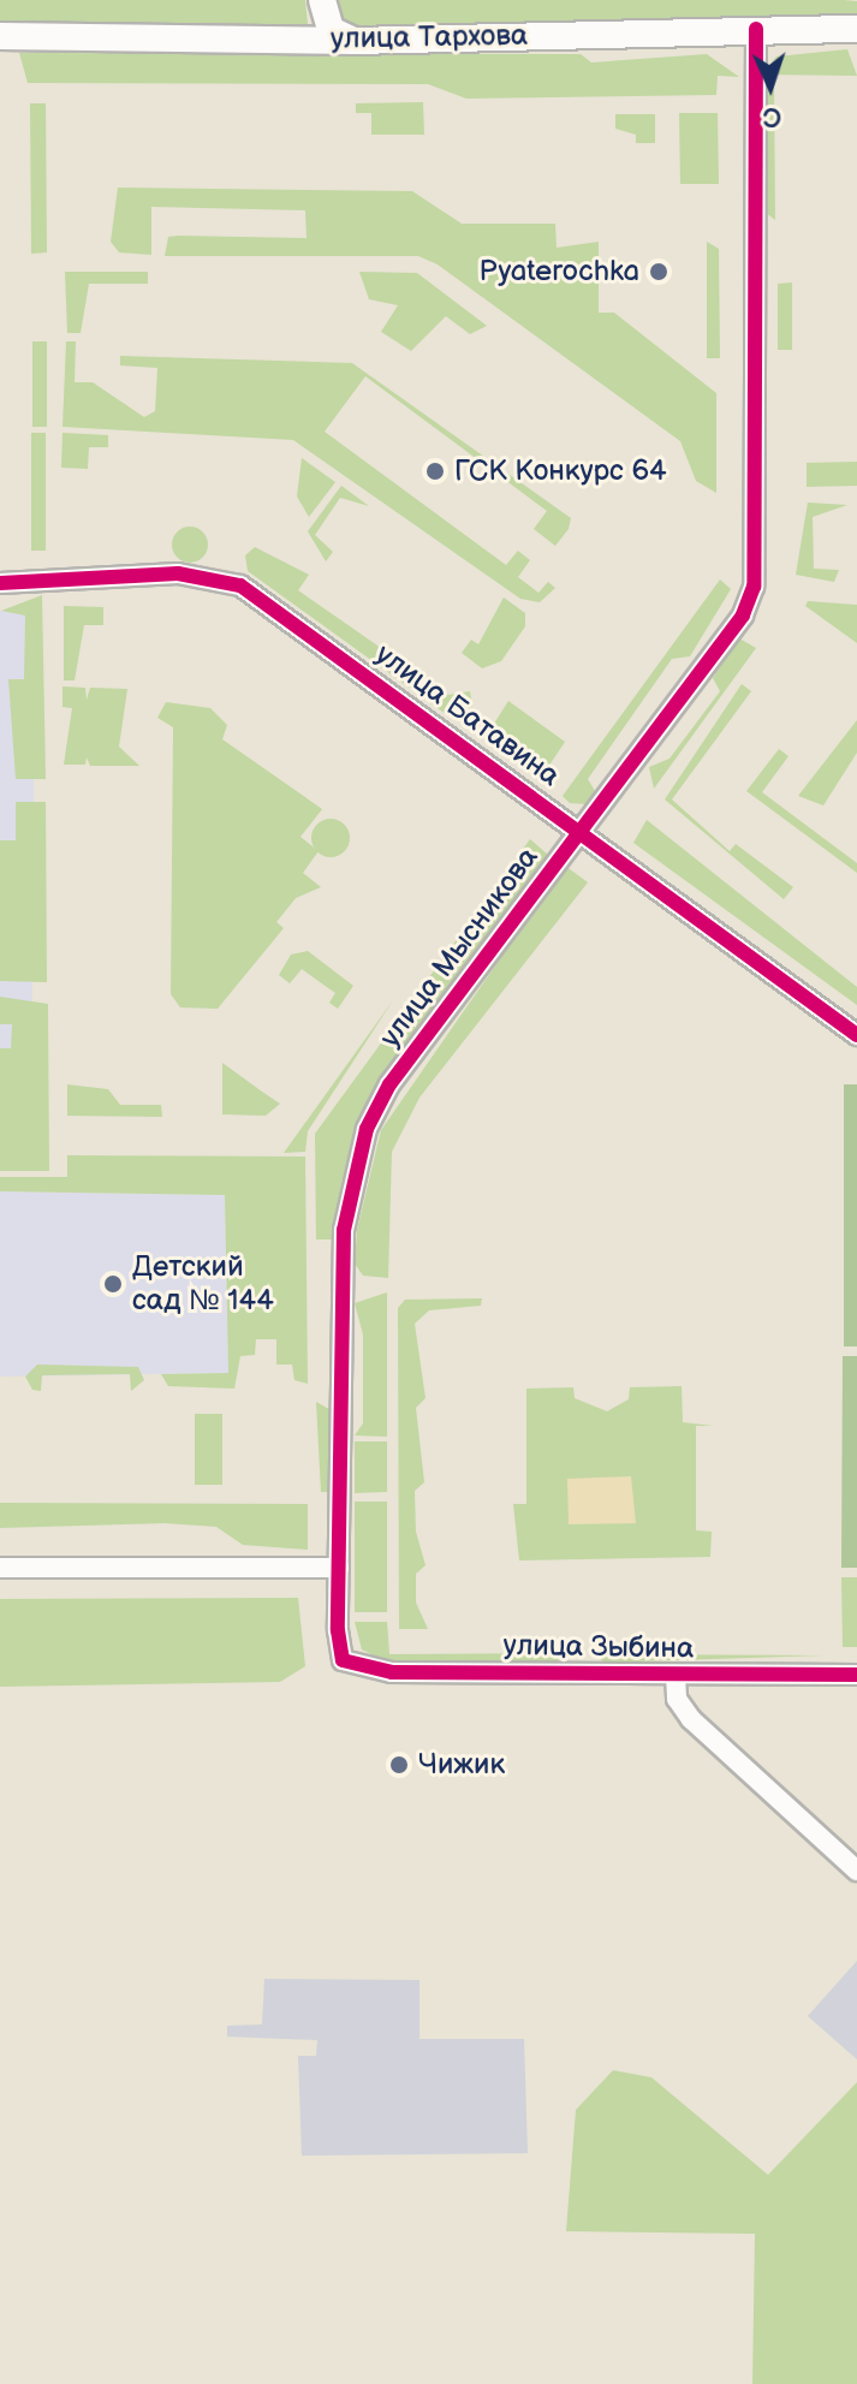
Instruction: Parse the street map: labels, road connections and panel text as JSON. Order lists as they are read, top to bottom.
{
  "streets": {
    "main road": ["улица Тархова"],
    "street": ["улица Батавина", "улица Мысникова", "улица Зыбина"]
  },
  "crossings": [
    ["улица Тархова", "улица Мысникова"],
    ["улица Батавина", "улица Мысникова"],
    ["улица Мысникова", "улица Зыбина"]
  ],
  "places": [
    "Pyaterochka",
    "ГСК Конкурс 64",
    "Детский сад № 144",
    "Чижик"
  ],
  "north": "bottom"
}
